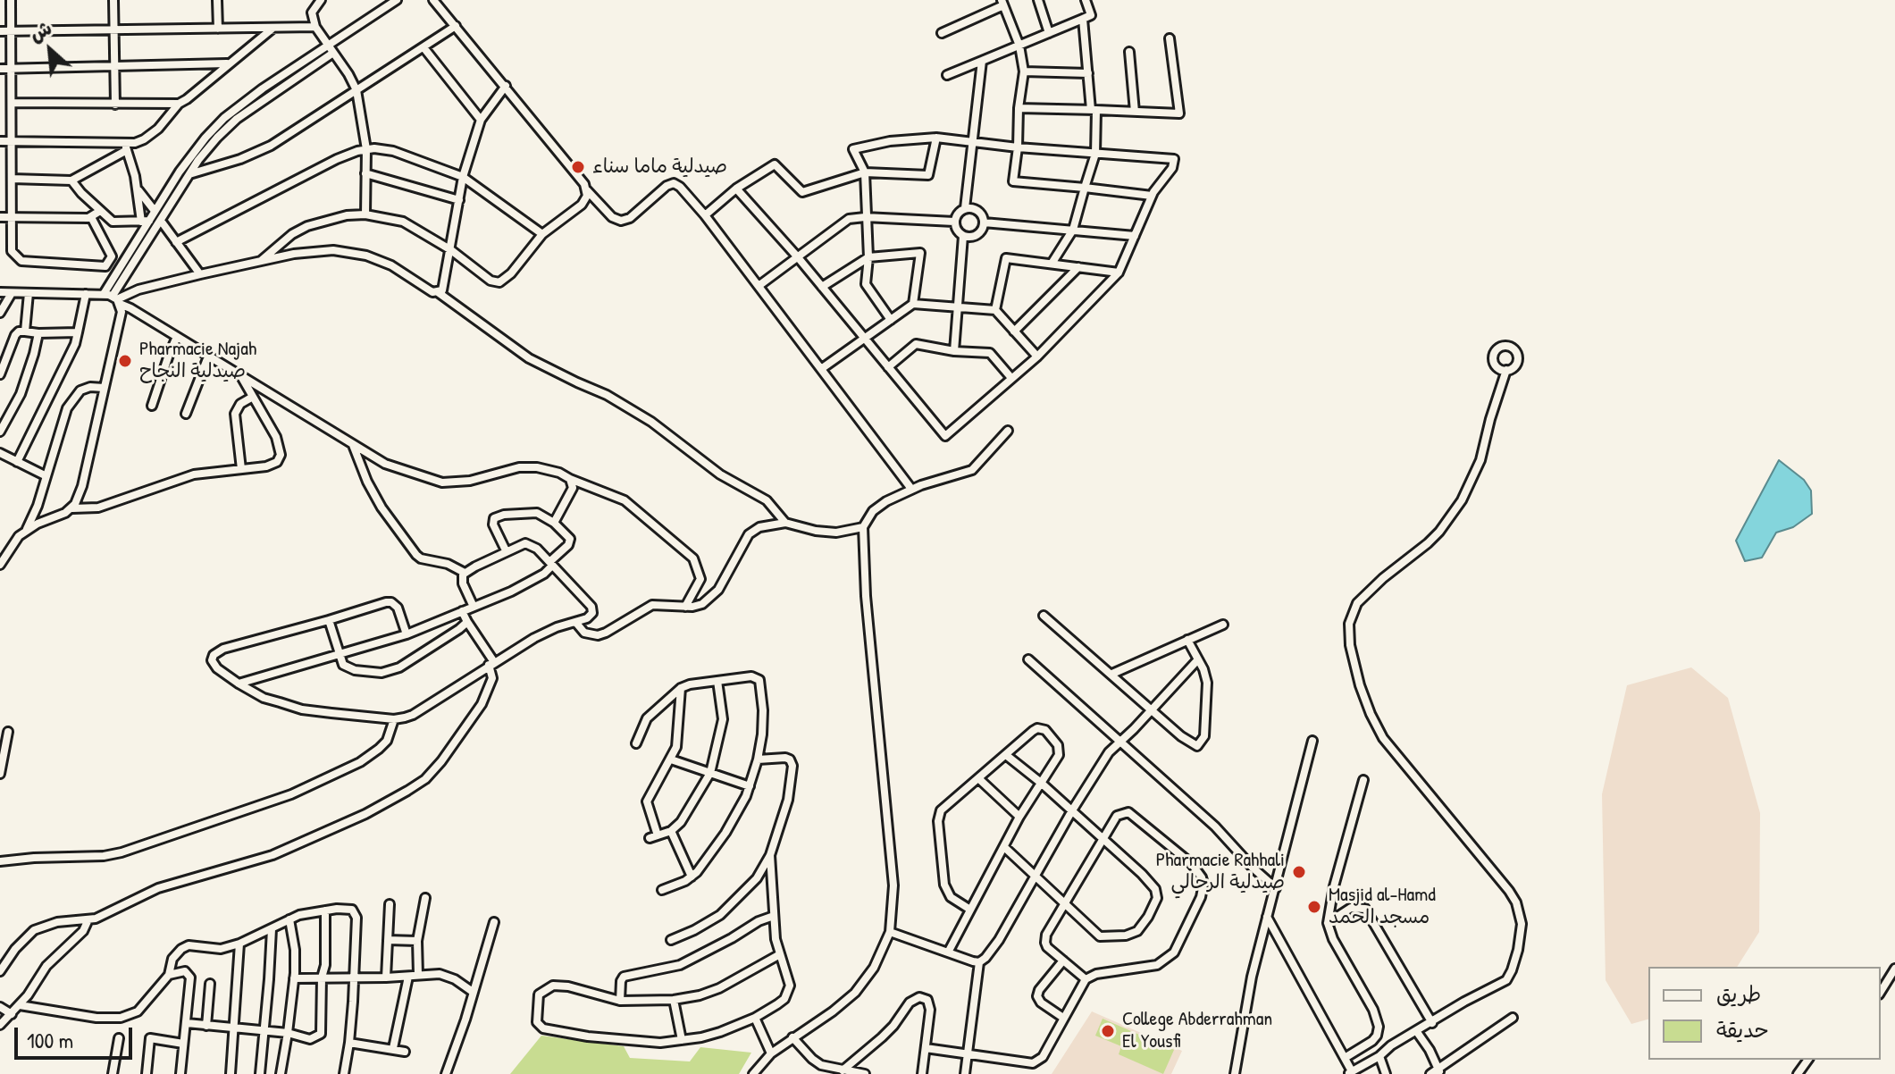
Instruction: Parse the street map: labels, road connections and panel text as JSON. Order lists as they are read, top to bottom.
{
  "places": [
    "صيدلية ماما سناء",
    "Pharmacie Najah صيدلية النجاح",
    "Pharmacie Rahhali صيدلية الرحالي",
    "Masjid al-Hamd مسجد الحمد",
    "College Abderrahman El Yousfi"
  ],
  "legend": ["طريق", "حديقة"],
  "scale_bar": "100 m",
  "north": "top left"
}
